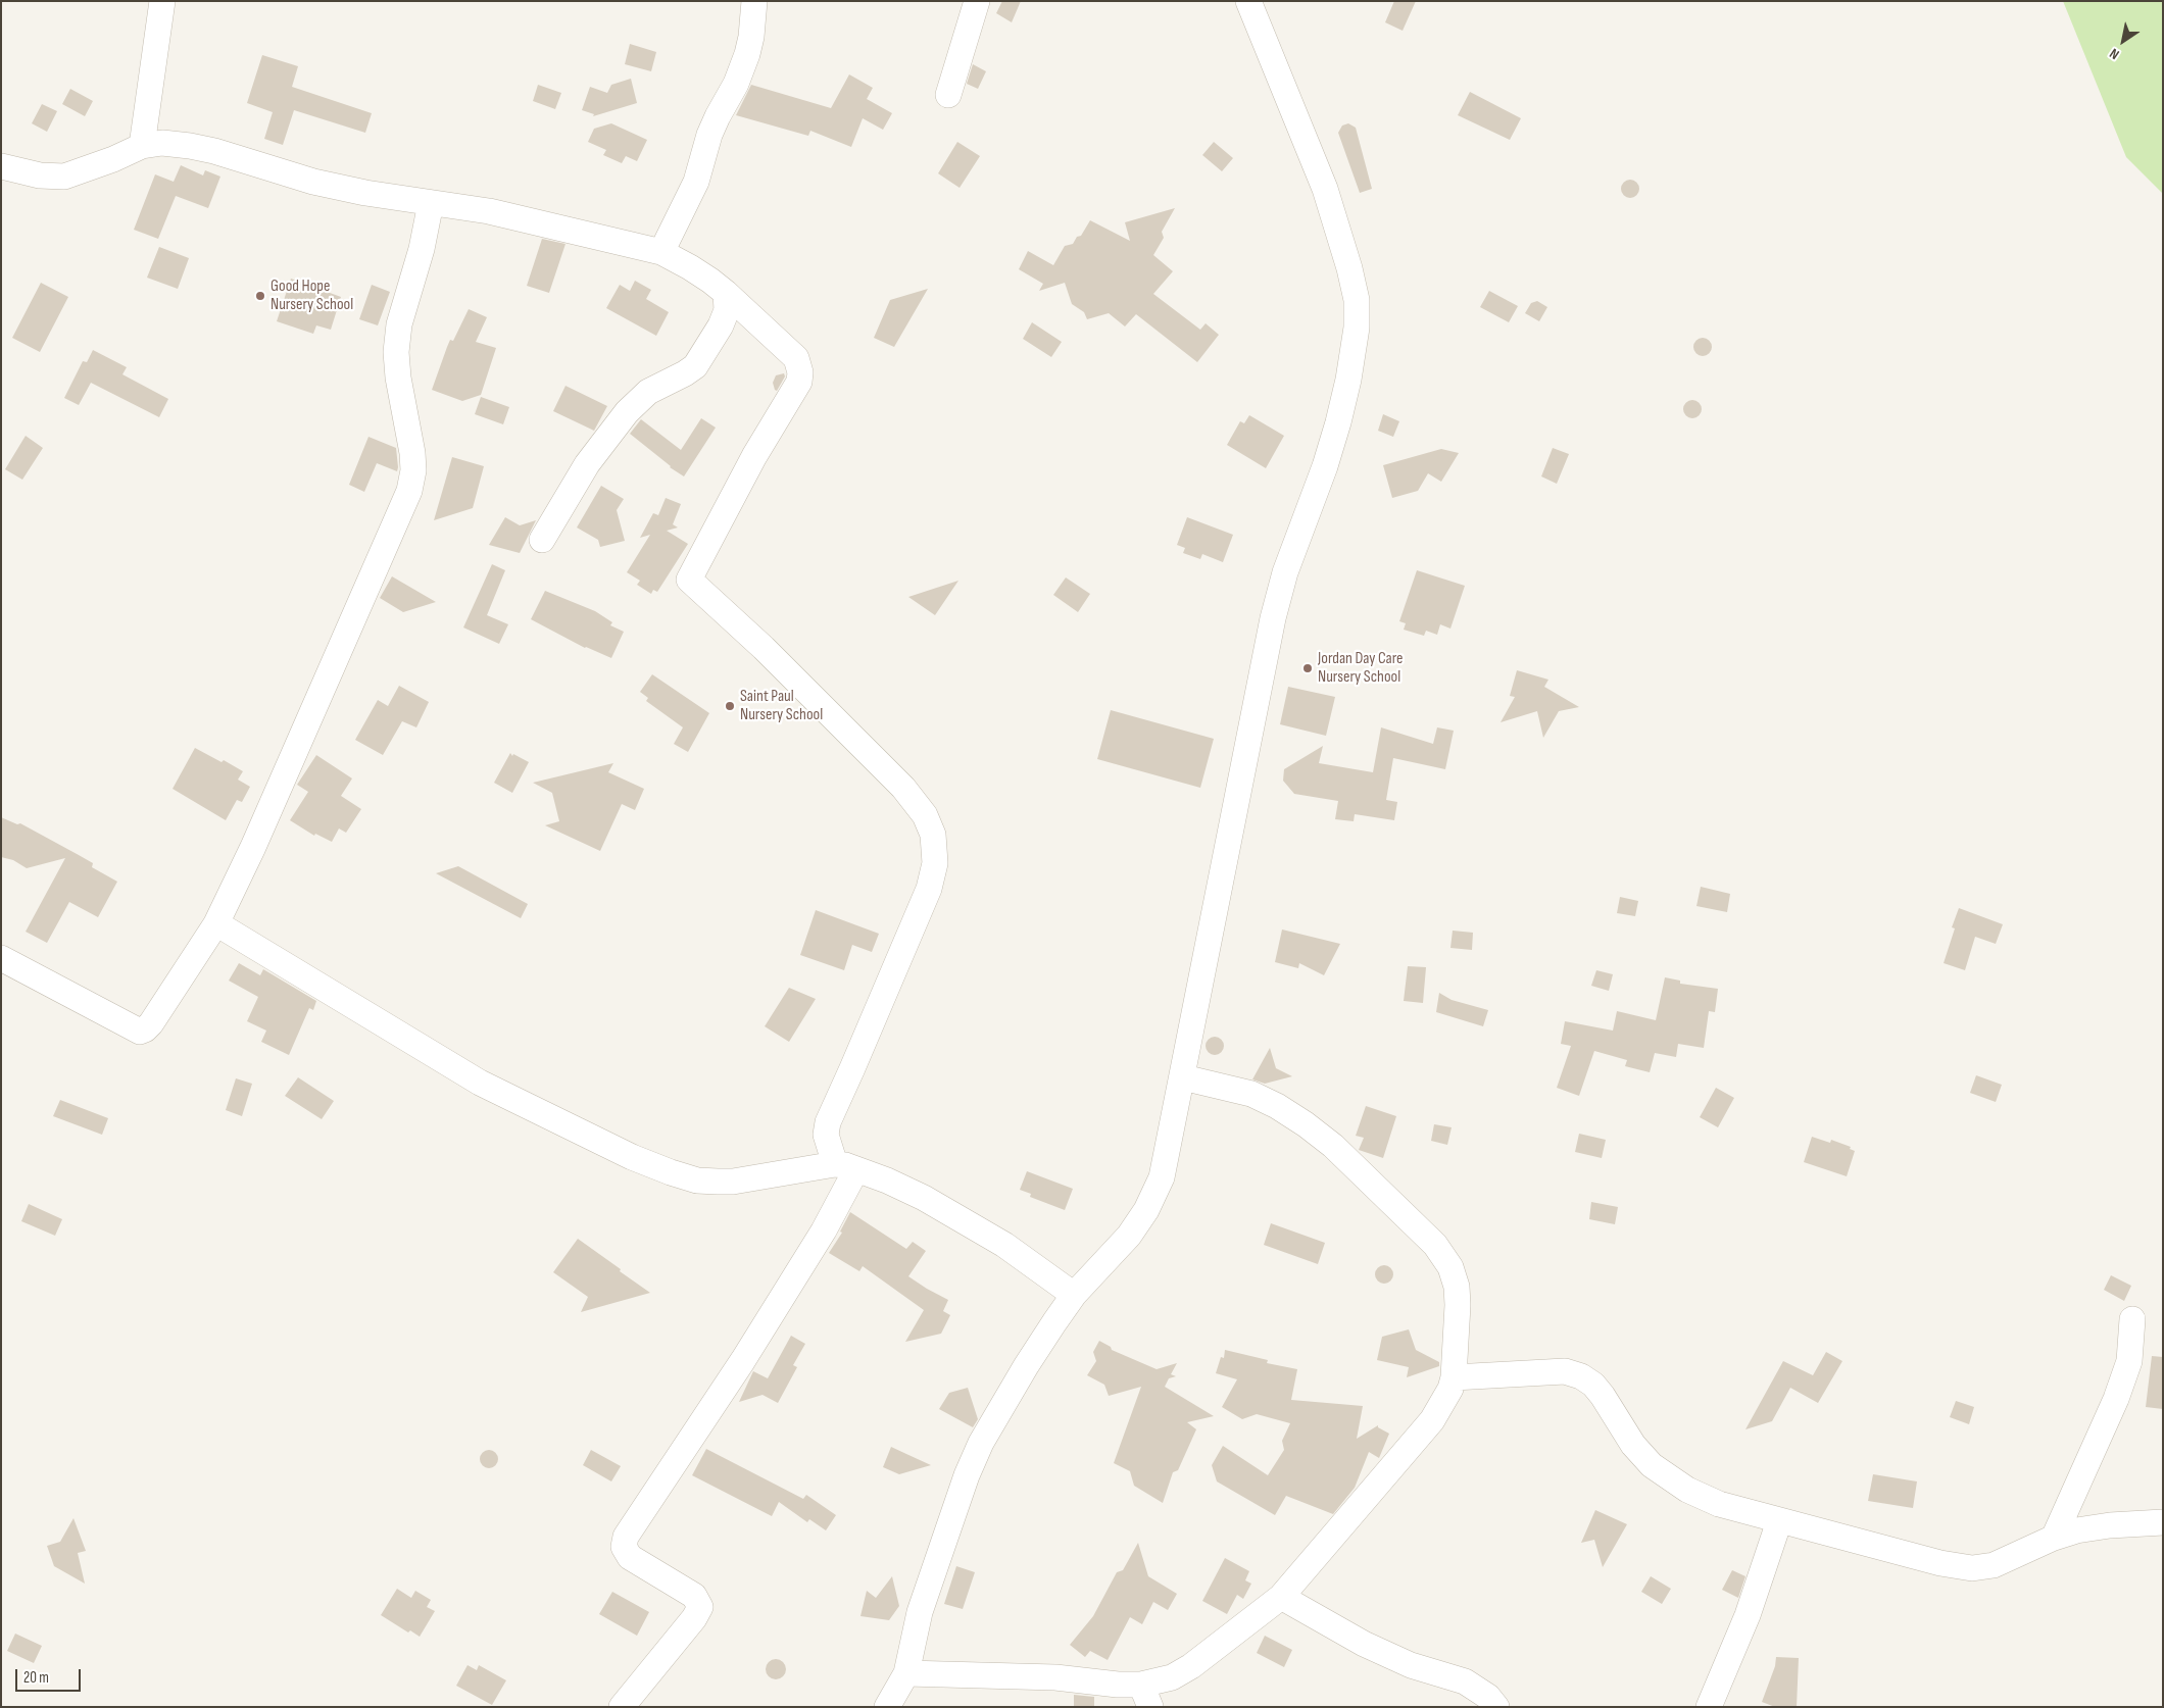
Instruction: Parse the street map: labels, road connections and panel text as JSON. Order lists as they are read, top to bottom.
{
  "places": ["Good Hope Nursery School", "Jordan Day Care Nursery School", "Saint Paul Nursery School"],
  "scale_bar": "20 m",
  "north": "bottom left"
}
